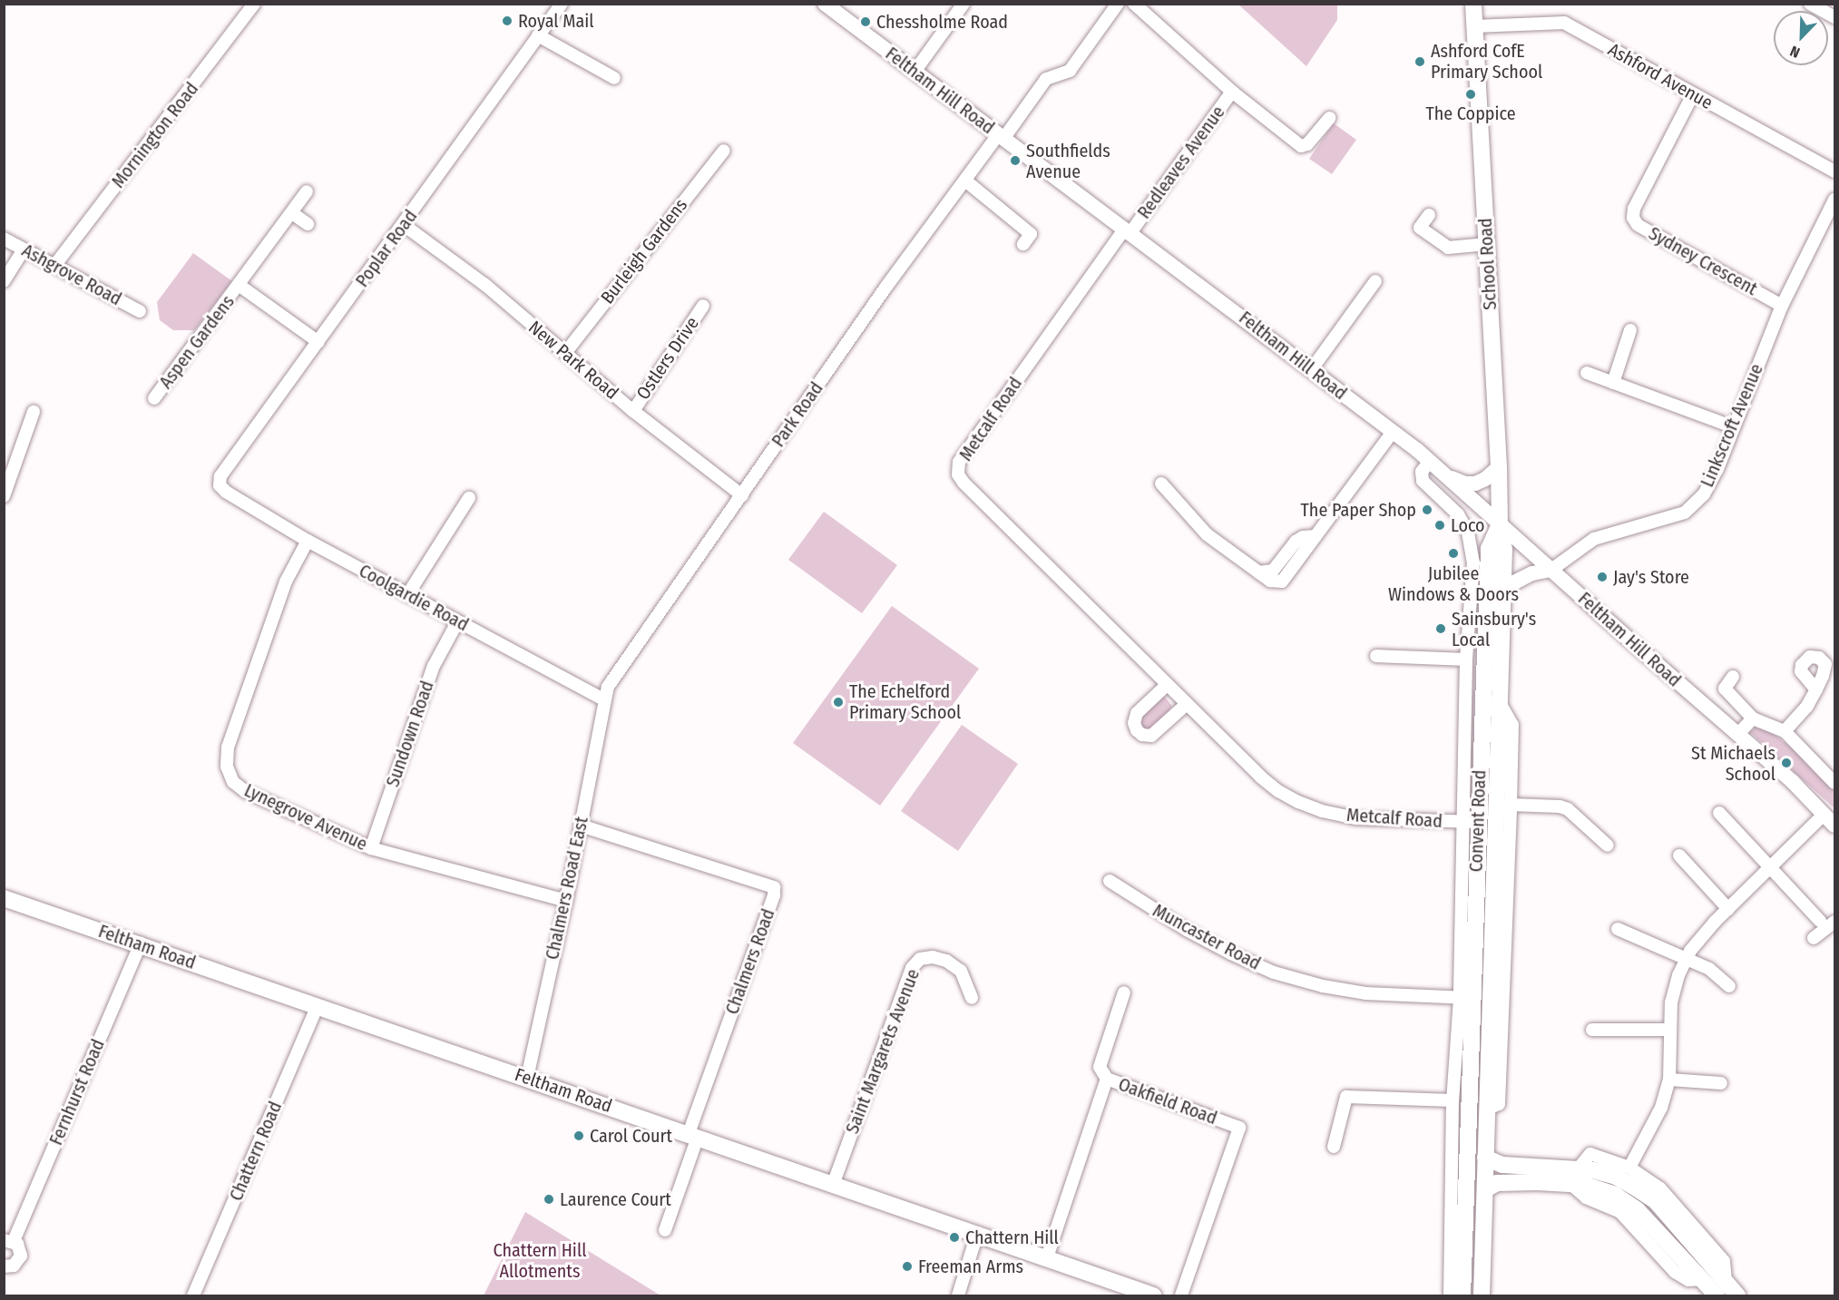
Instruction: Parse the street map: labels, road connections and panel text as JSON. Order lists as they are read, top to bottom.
{
  "streets": {
    "main road": ["School Road", "Convent Road", "Feltham Road"],
    "street": [
      "Ashford Avenue",
      "Feltham Hill Road",
      "Mornington Road",
      "Redleaves Avenue",
      "Poplar Road",
      "Burleigh Gardens",
      "Sydney Crescent",
      "Ashgrove Road",
      "Aspen Gardens",
      "Ostlers Drive",
      "New Park Road",
      "Park Road",
      "Metcalf Road",
      "Linkscroft Avenue",
      "Coolgardie Road",
      "Sundown Road",
      "Lynegrove Avenue",
      "Chalmers Road East",
      "Muncaster Road",
      "Chalmers Road",
      "Saint Margarets Avenue",
      "Fernhurst Road",
      "Oakfield Road",
      "Chattern Road"
    ]
  },
  "crossings": [
    ["Ashford Avenue", "Sydney Crescent"],
    ["Ashford Avenue", "School Road"],
    ["Feltham Hill Road", "Redleaves Avenue"],
    ["Feltham Hill Road", "School Road"],
    ["Feltham Hill Road", "Park Road"],
    ["Feltham Hill Road", "Metcalf Road"],
    ["Feltham Hill Road", "Linkscroft Avenue"],
    ["Feltham Hill Road", "Convent Road"],
    ["Mornington Road", "Ashgrove Road"],
    ["Redleaves Avenue", "Metcalf Road"],
    ["Poplar Road", "Aspen Gardens"],
    ["Poplar Road", "New Park Road"],
    ["Poplar Road", "Coolgardie Road"],
    ["Burleigh Gardens", "New Park Road"],
    ["Sydney Crescent", "Linkscroft Avenue"],
    ["School Road", "Convent Road"],
    ["Ostlers Drive", "New Park Road"],
    ["New Park Road", "Park Road"],
    ["Park Road", "Coolgardie Road"],
    ["Park Road", "Chalmers Road East"],
    ["Metcalf Road", "Convent Road"],
    ["Coolgardie Road", "Sundown Road"],
    ["Coolgardie Road", "Lynegrove Avenue"],
    ["Coolgardie Road", "Chalmers Road East"],
    ["Sundown Road", "Lynegrove Avenue"],
    ["Lynegrove Avenue", "Chalmers Road East"],
    ["Convent Road", "Muncaster Road"],
    ["Chalmers Road East", "Feltham Road"],
    ["Chalmers Road East", "Chalmers Road"],
    ["Feltham Road", "Chalmers Road"],
    ["Feltham Road", "Saint Margarets Avenue"],
    ["Feltham Road", "Fernhurst Road"],
    ["Feltham Road", "Oakfield Road"],
    ["Feltham Road", "Chattern Road"]
  ],
  "parks": ["Chattern Hill Allotments"],
  "places": [
    "Royal Mail",
    "Chessholme Road",
    "Ashford CofE Primary School",
    "The Coppice",
    "Southfields Avenue",
    "The Paper Shop",
    "Loco",
    "Jubilee Windows & Doors",
    "Jay's Store",
    "Sainsbury's Local",
    "The Echelford Primary School",
    "St Michaels School",
    "Carol Court",
    "Laurence Court",
    "Chattern Hill",
    "Freeman Arms"
  ],
  "north": "bottom left"
}
